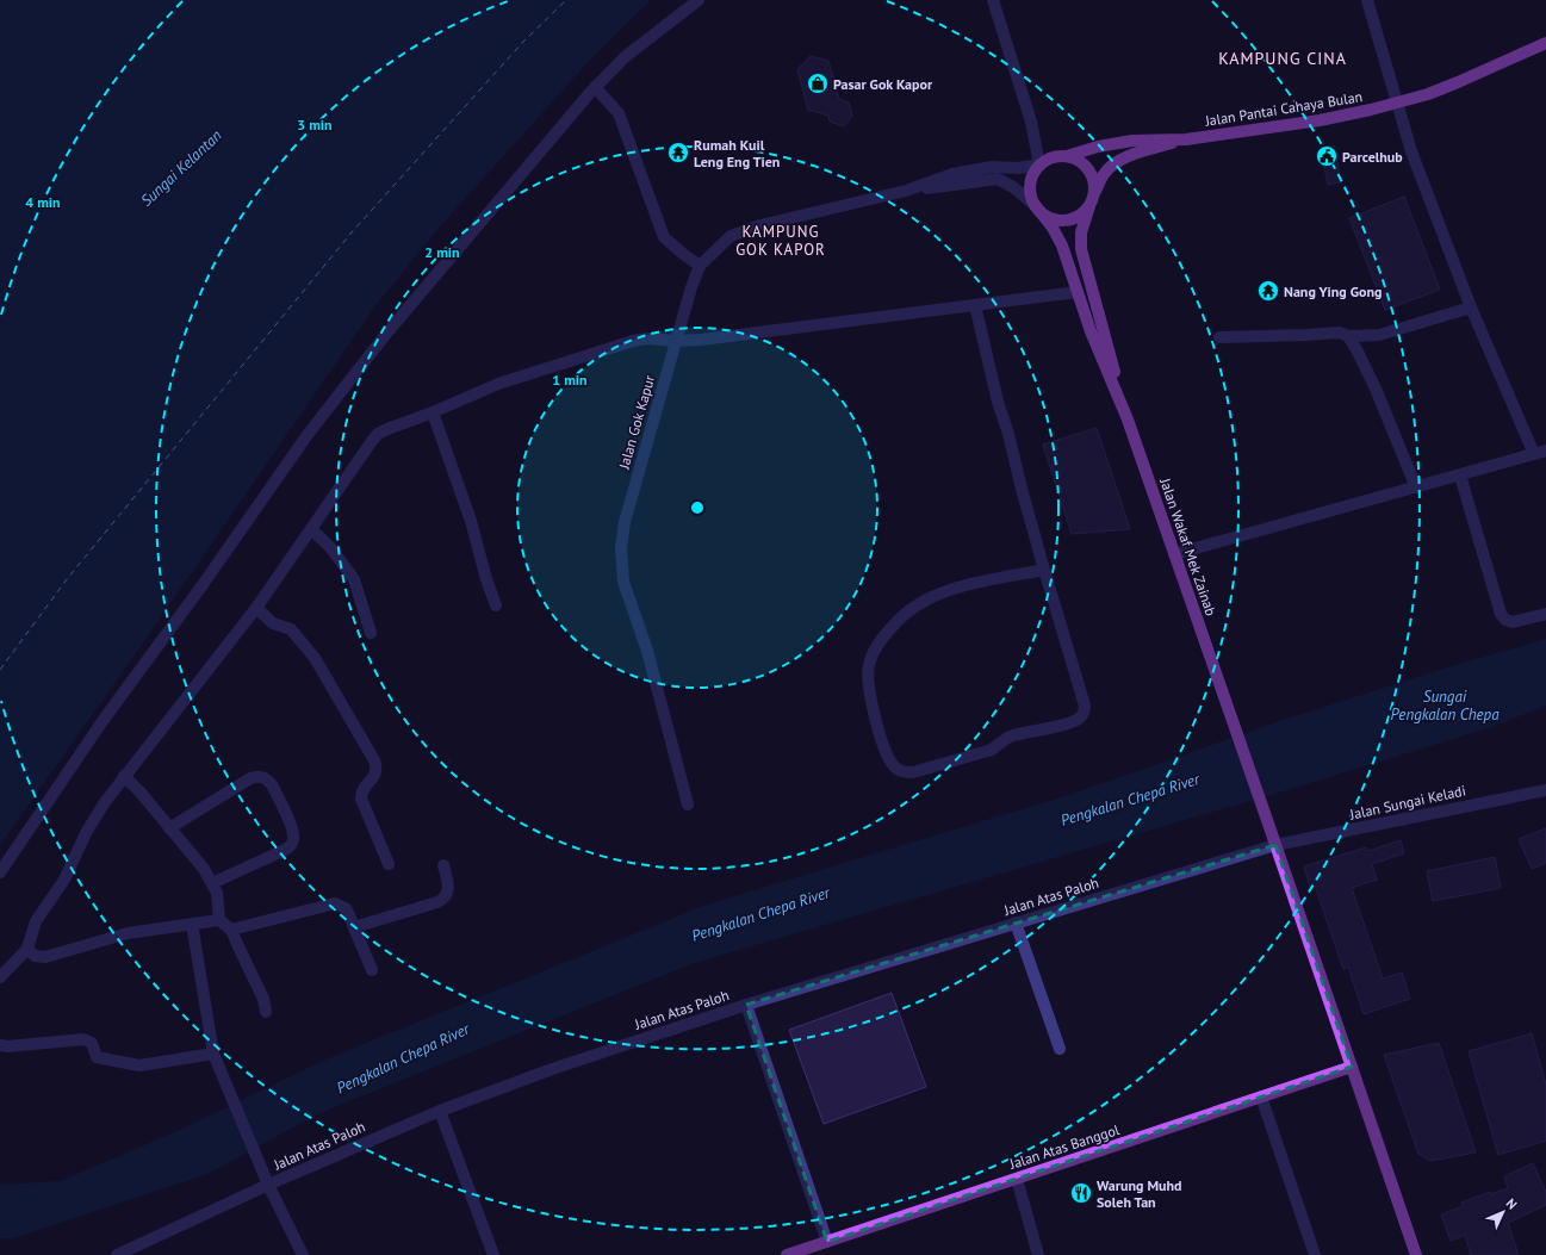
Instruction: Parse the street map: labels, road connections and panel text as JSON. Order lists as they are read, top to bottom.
{
  "streets": {
    "main road": ["Jalan Pantai Cahaya Bulan", "Jalan Wakaf Mek Zainab", "Jalan Atas Banggol"],
    "street": ["Jalan Gok Kapur", "Jalan Sungai Keladi", "Jalan Atas Paloh"]
  },
  "crossings": [
    ["Jalan Pantai Cahaya Bulan", "Jalan Gok Kapur"],
    ["Jalan Pantai Cahaya Bulan", "Jalan Wakaf Mek Zainab"],
    ["Jalan Gok Kapur", "Jalan Wakaf Mek Zainab"],
    ["Jalan Wakaf Mek Zainab", "Jalan Sungai Keladi"],
    ["Jalan Wakaf Mek Zainab", "Jalan Atas Paloh"],
    ["Jalan Wakaf Mek Zainab", "Jalan Atas Banggol"],
    ["Jalan Sungai Keladi", "Jalan Atas Paloh"]
  ],
  "districts": ["KAMPUNG CINA", "KAMPUNG GOK KAPOR"],
  "water": ["Sungai Kelantan", "Sungai Pengkalan Chepa", "Pengkalan Chepa River"],
  "places": {
    "shop": ["Pasar Gok Kapor"],
    "temple": ["Rumah Kuil Leng Eng Tien", "Nang Ying Gong"],
    "public building": ["Parcelhub"],
    "restaurant": ["Warung Muhd Soleh Tan"]
  },
  "north": "top right",
  "rings": [
    "3 min",
    "4 min",
    "2 min",
    "1 min"
  ]
}
